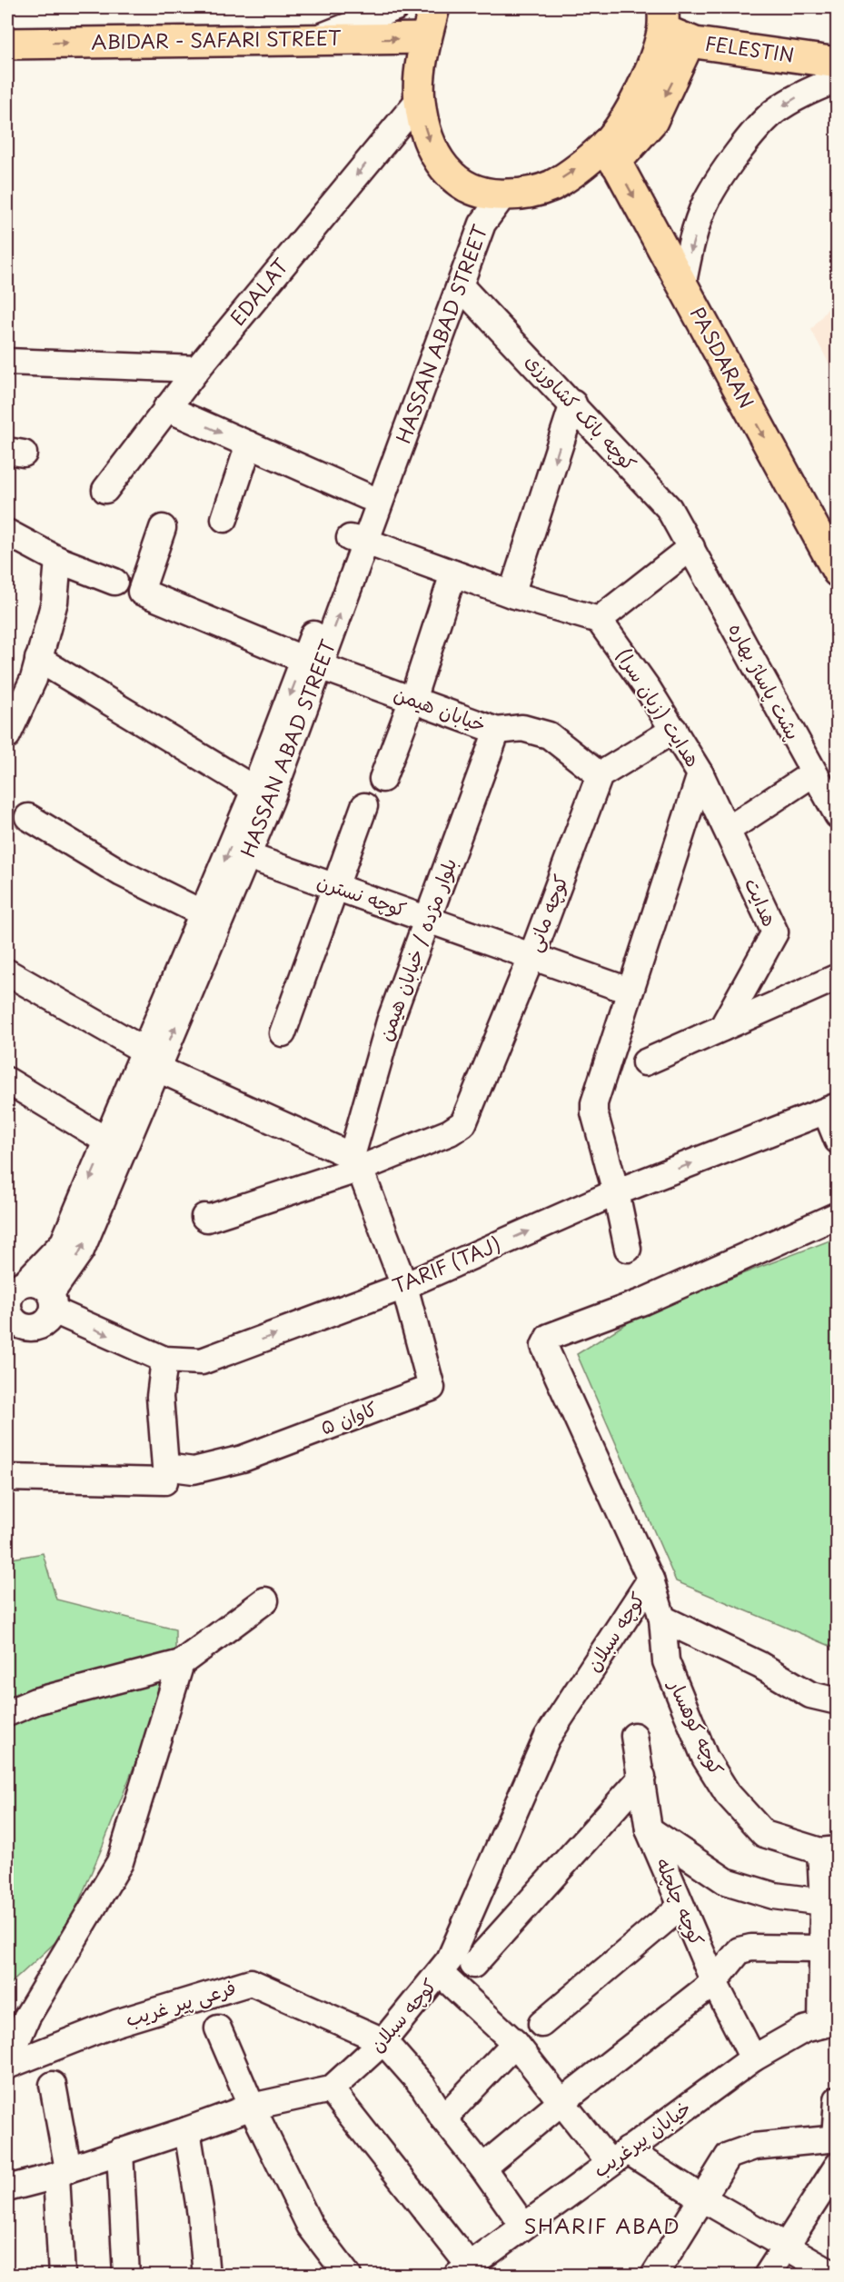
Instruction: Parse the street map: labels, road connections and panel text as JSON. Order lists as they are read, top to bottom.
{
  "streets": {
    "main road": ["ABIDAR - SAFARI STREET", "FELESTIN", "PASDARAN"],
    "street": [
      "EDALAT",
      "HASSAN ABAD STREET",
      "کوچه بانک کشاورزی",
      "پشت پاساژ بهاره",
      "هدایت (زبان سرا)",
      "خیابان هیمن",
      "کوچه نسترن",
      "هدایت",
      "کوچه مانی",
      "بلوار مژده / خیابان هیمن",
      "TARIF (TAJ)",
      "کاوان ۵",
      "کوچه سبلان",
      "کوچه کوهسار",
      "کوچه چلچله",
      "فرعی پیر غریب",
      "خیابان پیرغریب"
    ]
  },
  "crossings": [
    ["HASSAN ABAD STREET", "کوچه بانک کشاورزی"],
    ["HASSAN ABAD STREET", "خیابان هیمن"],
    ["HASSAN ABAD STREET", "کوچه نسترن"],
    ["HASSAN ABAD STREET", "TARIF (TAJ)"],
    ["کوچه بانک کشاورزی", "پشت پاساژ بهاره"],
    ["هدایت (زبان سرا)", "کوچه نسترن"],
    ["هدایت (زبان سرا)", "هدایت"],
    ["هدایت (زبان سرا)", "TARIF (TAJ)"],
    ["خیابان هیمن", "کوچه مانی"],
    ["خیابان هیمن", "بلوار مژده / خیابان هیمن"],
    ["کوچه نسترن", "کوچه مانی"],
    ["کوچه نسترن", "بلوار مژده / خیابان هیمن"],
    ["کوچه مانی", "بلوار مژده / خیابان هیمن"],
    ["TARIF (TAJ)", "کاوان ۵"],
    ["کوچه سبلان", "فرعی پیر غریب"],
    ["کوچه چلچله", "خیابان پیرغریب"]
  ],
  "one_way": ["ABIDAR - SAFARI STREET", "EDALAT", "PASDARAN"],
  "districts": ["SHARIF ABAD"]
}
